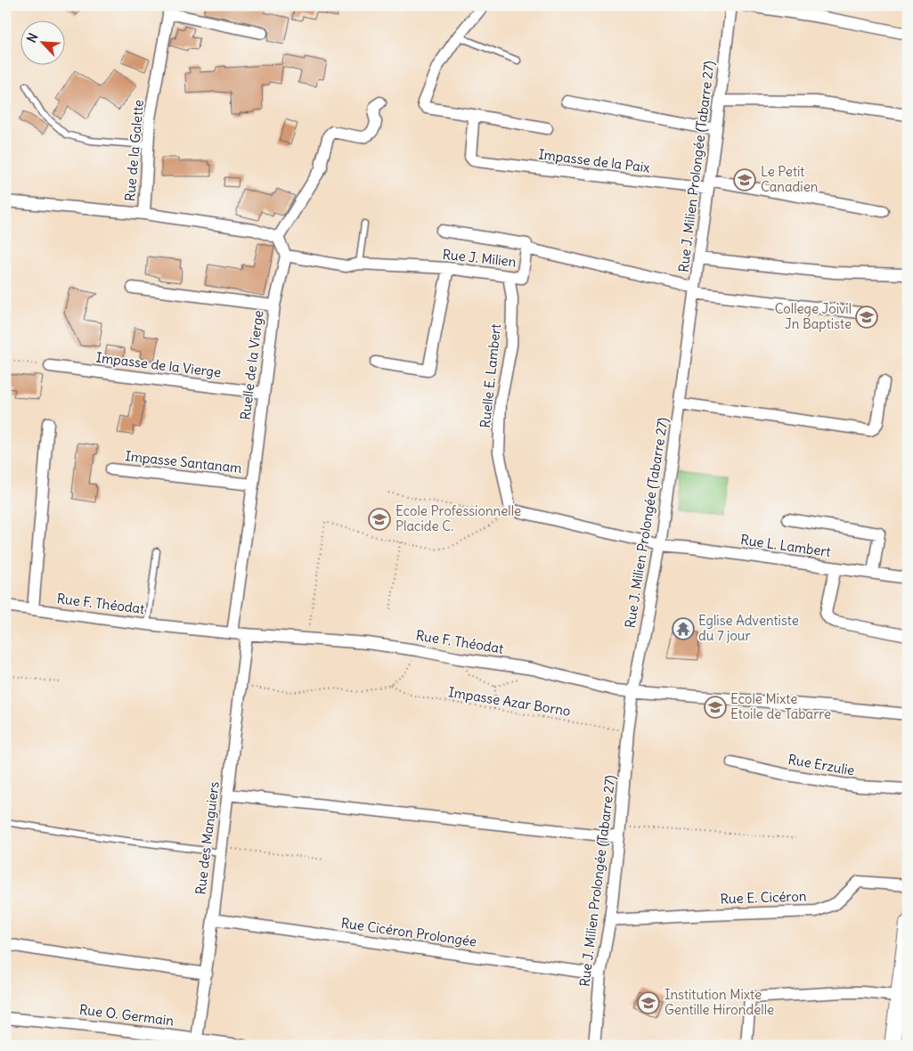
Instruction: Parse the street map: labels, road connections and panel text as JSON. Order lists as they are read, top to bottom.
{
  "streets": {
    "street": [
      "Rue de la Galette",
      "Impasse de la Paix",
      "Rue J. Milien Prolongée (Tabarre 27)",
      "Rue J. Milien",
      "Impasse de la Vierge",
      "Ruelle de la Vierge",
      "Ruelle E. Lambert",
      "Impasse Santanam",
      "Rue L. Lambert",
      "Rue F. Théodat",
      "Rue Erzulie",
      "Rue des Manguiers",
      "Rue E. Cicéron",
      "Rue Cicéron Prolongée",
      "Rue O. Germain"
    ],
    "path": ["Impasse Azar Borno"]
  },
  "crossings": [
    ["Impasse de la Paix", "Rue J. Milien Prolongée (Tabarre 27)"],
    ["Rue J. Milien Prolongée (Tabarre 27)", "Rue J. Milien"],
    ["Rue J. Milien Prolongée (Tabarre 27)", "Ruelle E. Lambert"],
    ["Rue J. Milien Prolongée (Tabarre 27)", "Rue L. Lambert"],
    ["Rue J. Milien Prolongée (Tabarre 27)", "Rue F. Théodat"],
    ["Rue J. Milien Prolongée (Tabarre 27)", "Impasse Azar Borno"],
    ["Rue J. Milien Prolongée (Tabarre 27)", "Rue E. Cicéron"],
    ["Rue J. Milien Prolongée (Tabarre 27)", "Rue Cicéron Prolongée"],
    ["Rue J. Milien", "Ruelle de la Vierge"],
    ["Rue J. Milien", "Ruelle E. Lambert"],
    ["Impasse de la Vierge", "Ruelle de la Vierge"],
    ["Ruelle de la Vierge", "Impasse Santanam"],
    ["Ruelle de la Vierge", "Rue F. Théodat"],
    ["Ruelle E. Lambert", "Rue L. Lambert"],
    ["Rue F. Théodat", "Rue des Manguiers"],
    ["Rue des Manguiers", "Rue Cicéron Prolongée"],
    ["Rue des Manguiers", "Rue O. Germain"]
  ],
  "places": {
    "school or university": [
      "Le Petit Canadien",
      "College Joivil Jn Baptiste",
      "Ecole Professionnelle Placide C.",
      "Ecole Mixte Etoile de Tabarre",
      "Institution Mixte Gentille Hirondelle"
    ],
    "temple": ["Eglise Adventiste du 7 jour"]
  },
  "north": "top left"
}
